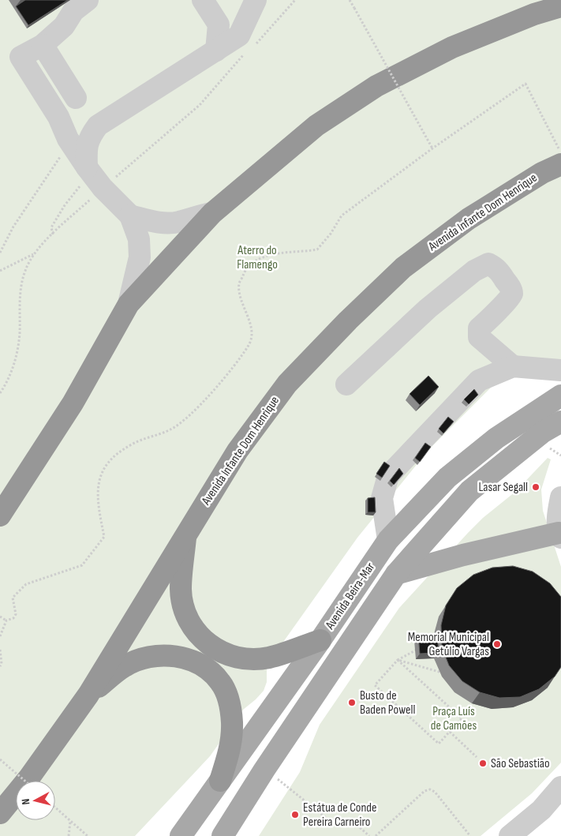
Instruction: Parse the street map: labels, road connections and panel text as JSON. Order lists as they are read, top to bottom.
{
  "streets": {
    "highway": ["Avenida Infante Dom Henrique"],
    "main road": ["Avenida Beira-Mar"]
  },
  "parks": ["Aterro do Flamengo", "Praça Luís de Camões"],
  "places": [
    "Lasar Segall",
    "Memorial Municipal Getúlio Vargas",
    "Busto de Baden Powell",
    "São Sebastião",
    "Estátua de Conde Pereira Carneiro"
  ],
  "north": "left"
}
